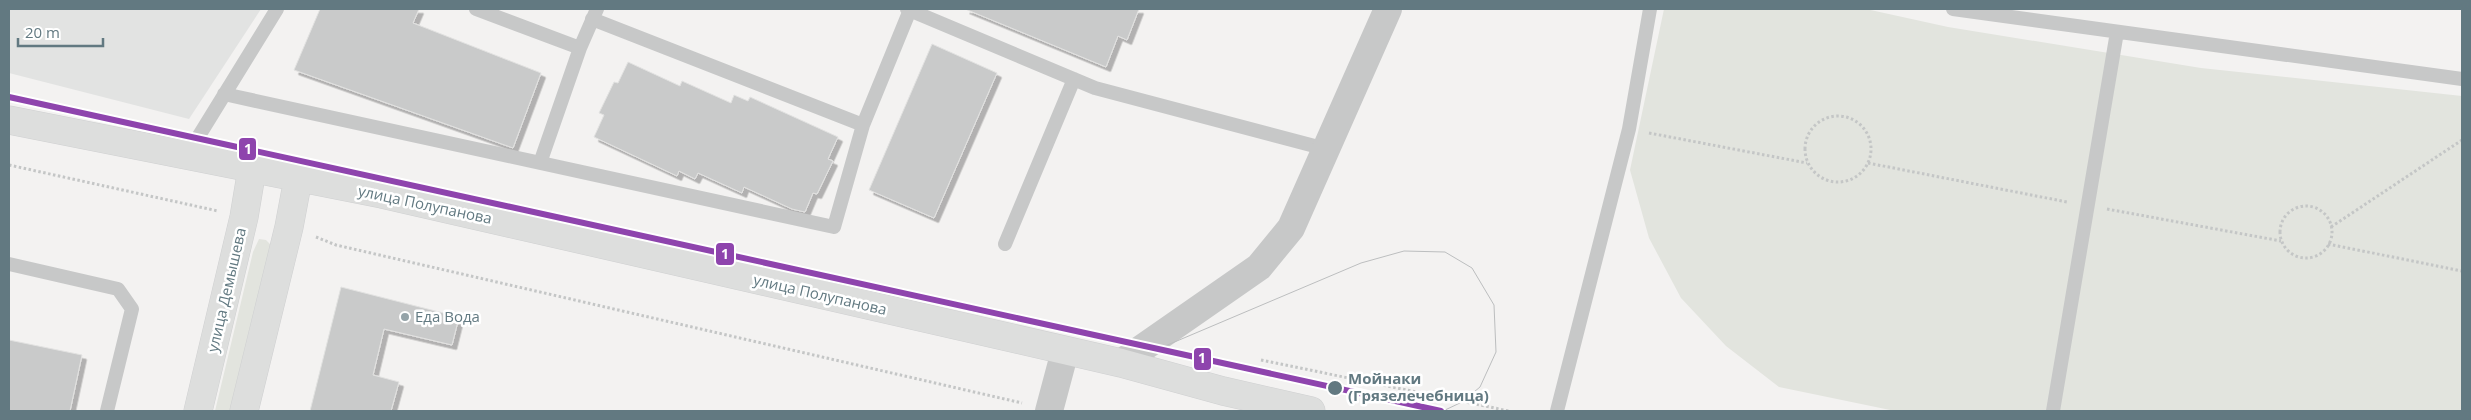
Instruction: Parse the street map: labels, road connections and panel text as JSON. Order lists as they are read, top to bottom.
{
  "streets": {
    "street": ["улица Полупанова", "улица Демышева"]
  },
  "crossings": [
    ["улица Полупанова", "улица Демышева"]
  ],
  "places": ["Еда Вода", "Мойнаки (Грязелечебница)"],
  "lines": ["transit line 1"],
  "scale_bar": "20 m"
}
